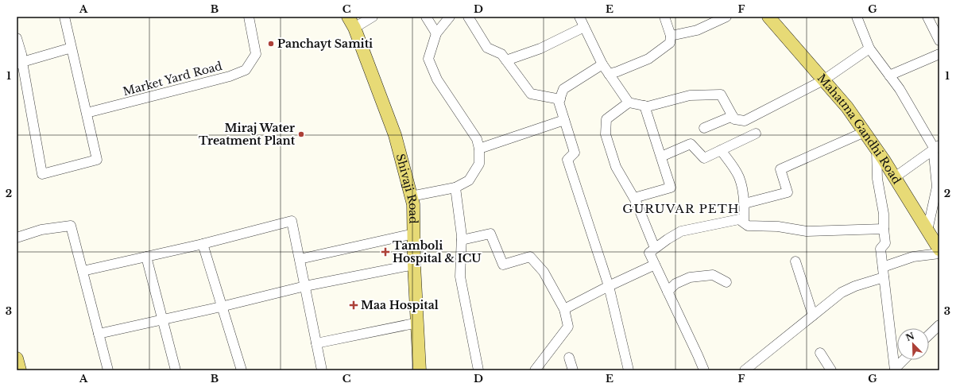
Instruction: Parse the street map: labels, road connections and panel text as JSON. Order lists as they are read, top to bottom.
{
  "streets": {
    "main road": ["Mahatma Gandhi Road", "Shivaji Road"],
    "street": ["Market Yard Road"]
  },
  "districts": ["GURUVAR PETH"],
  "places": {
    "other": ["Panchayt Samiti", "Miraj Water Treatment Plant"],
    "health": ["Tamboli Hospital & ICU", "Maa Hospital"]
  },
  "north": "top left",
  "grid": {
    "columns": [
      "A",
      "B",
      "C",
      "D",
      "E",
      "F",
      "G"
    ],
    "rows": ["1", "2", "3"]
  }
}
